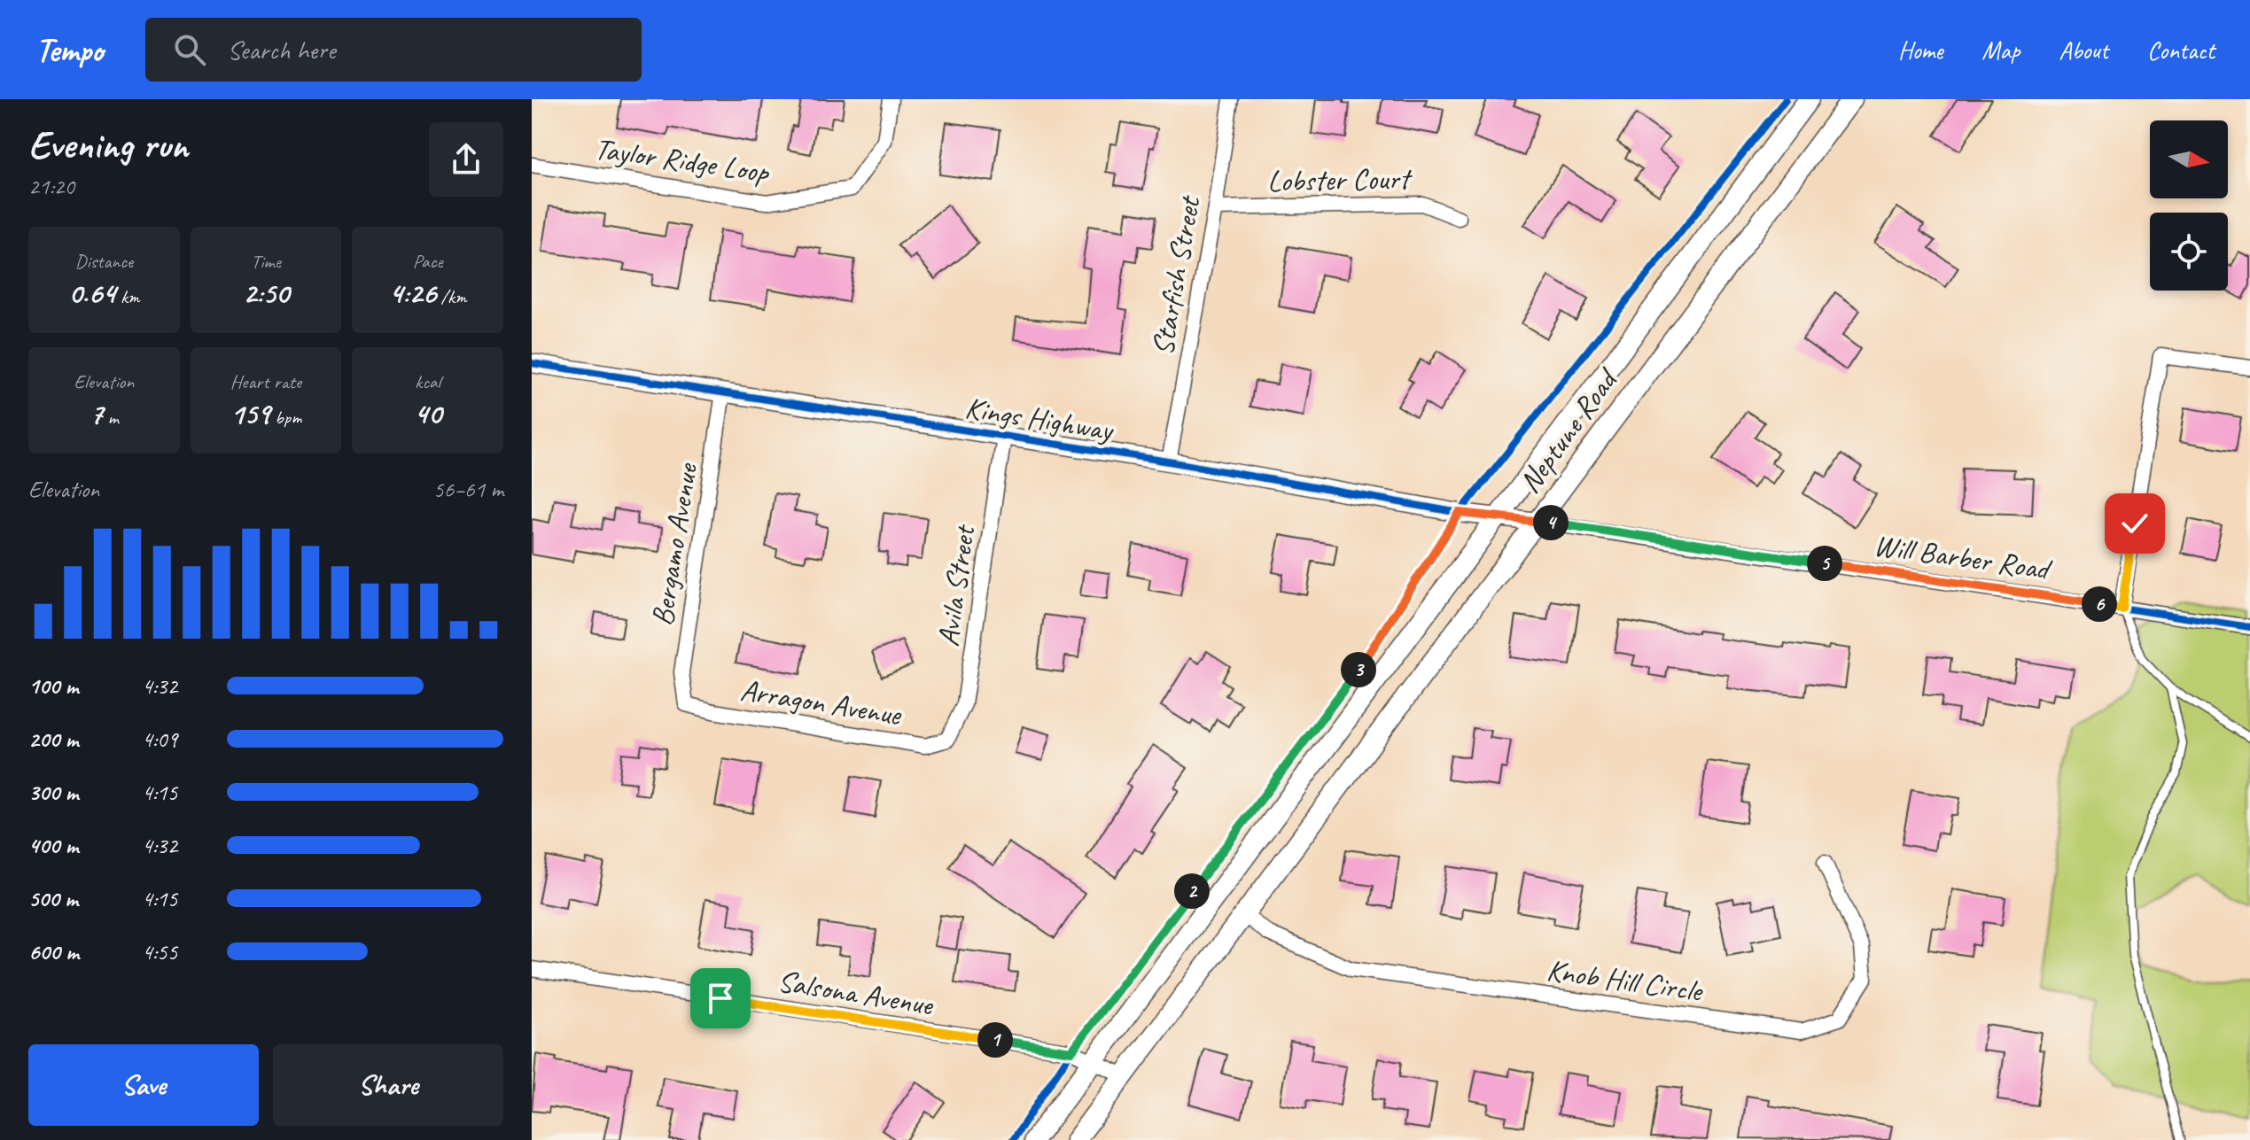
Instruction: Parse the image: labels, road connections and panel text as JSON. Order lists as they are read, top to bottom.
{
  "streets": {
    "main road": ["Neptune Road"],
    "street": [
      "Taylor Ridge Loop",
      "Lobster Court",
      "Starfish Street",
      "Kings Highway",
      "Bergamo Avenue",
      "Will Barber Road",
      "Avila Street",
      "Arragon Avenue",
      "Knob Hill Circle",
      "Salsona Avenue"
    ]
  },
  "crossings": [
    ["Lobster Court", "Starfish Street"],
    ["Starfish Street", "Kings Highway"],
    ["Kings Highway", "Neptune Road"],
    ["Kings Highway", "Bergamo Avenue"],
    ["Kings Highway", "Will Barber Road"],
    ["Kings Highway", "Avila Street"],
    ["Neptune Road", "Will Barber Road"],
    ["Neptune Road", "Knob Hill Circle"],
    ["Neptune Road", "Salsona Avenue"],
    ["Bergamo Avenue", "Arragon Avenue"],
    ["Avila Street", "Arragon Avenue"]
  ],
  "north": "right",
  "page": {
    "header": "Tempo",
    "search": "Search here",
    "nav": [
      "Home",
      "Map",
      "About",
      "Contact"
    ],
    "heading": ["Evening run", "21:20"],
    "stats": [
      ["Distance", "0.64 km"],
      ["Time", "2:50"],
      ["Pace", "4:26 /km"],
      ["Elevation", "7 m"],
      ["Heart rate", "159 bpm"],
      ["kcal", "40"]
    ],
    "chart": ["Elevation", "56–61 m"],
    "pins": [
      "4",
      "5",
      "6",
      "3",
      "2",
      "1"
    ],
    "list": [
      {
        "name": "100 m",
        "note": "4:32"
      },
      {
        "name": "200 m",
        "note": "4:09"
      },
      {
        "name": "300 m",
        "note": "4:15"
      },
      {
        "name": "400 m",
        "note": "4:32"
      },
      {
        "name": "500 m",
        "note": "4:15"
      },
      {
        "name": "600 m",
        "note": "4:55"
      }
    ],
    "buttons": ["Save", "Share"]
  }
}
